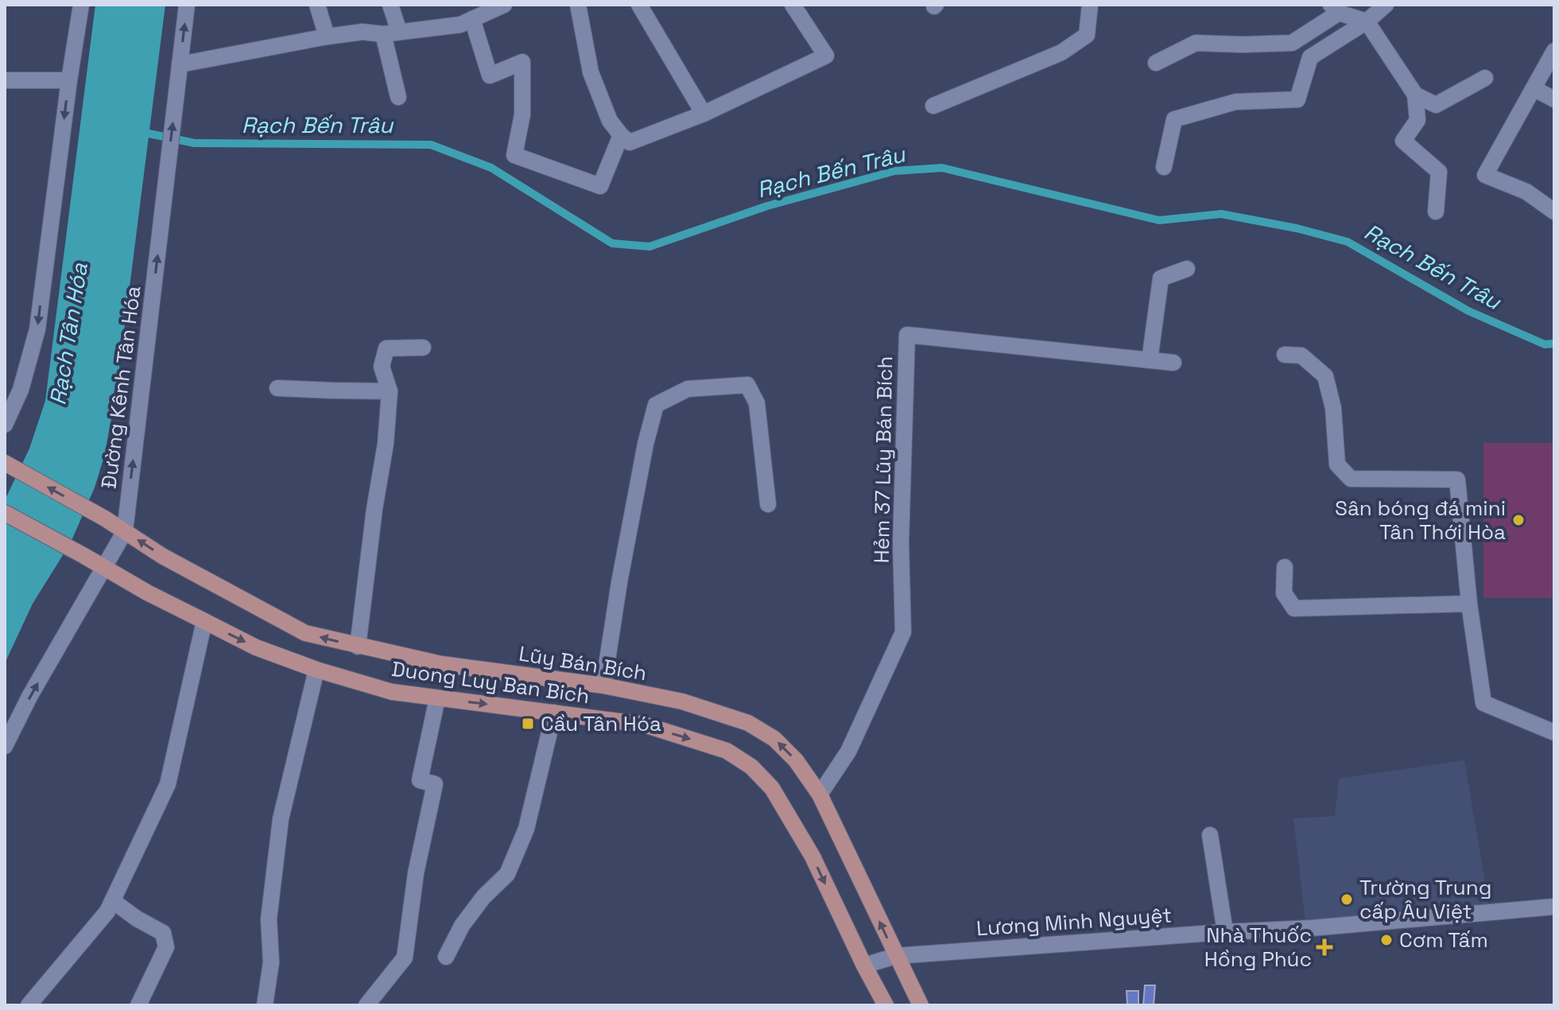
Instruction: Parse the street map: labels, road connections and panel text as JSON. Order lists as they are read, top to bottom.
{
  "streets": {
    "main road": ["Lũy Bán Bích", "Duong Luy Ban Bich"],
    "street": ["Đường Kênh Tân Hóa", "Hẻm 37 Lũy Bán Bích", "Lương Minh Nguyệt"]
  },
  "crossings": [
    ["Đường Kênh Tân Hóa", "Lũy Bán Bích"],
    ["Đường Kênh Tân Hóa", "Duong Luy Ban Bich"],
    ["Hẻm 37 Lũy Bán Bích", "Lũy Bán Bích"],
    ["Lũy Bán Bích", "Lương Minh Nguyệt"],
    ["Duong Luy Ban Bich", "Lương Minh Nguyệt"]
  ],
  "one_way": ["Lũy Bán Bích", "Duong Luy Ban Bich"],
  "water": ["Rạch Bến Trâu", "Rạch Tân Hóa"],
  "places": {
    "other": ["Sân bóng đá mini Tân Thới Hòa", "Trường Trung cấp Âu Việt", "Cơm Tấm"],
    "transit": ["Cầu Tân Hóa"],
    "health": ["Nhà Thuốc Hồng Phúc"]
  }
}
